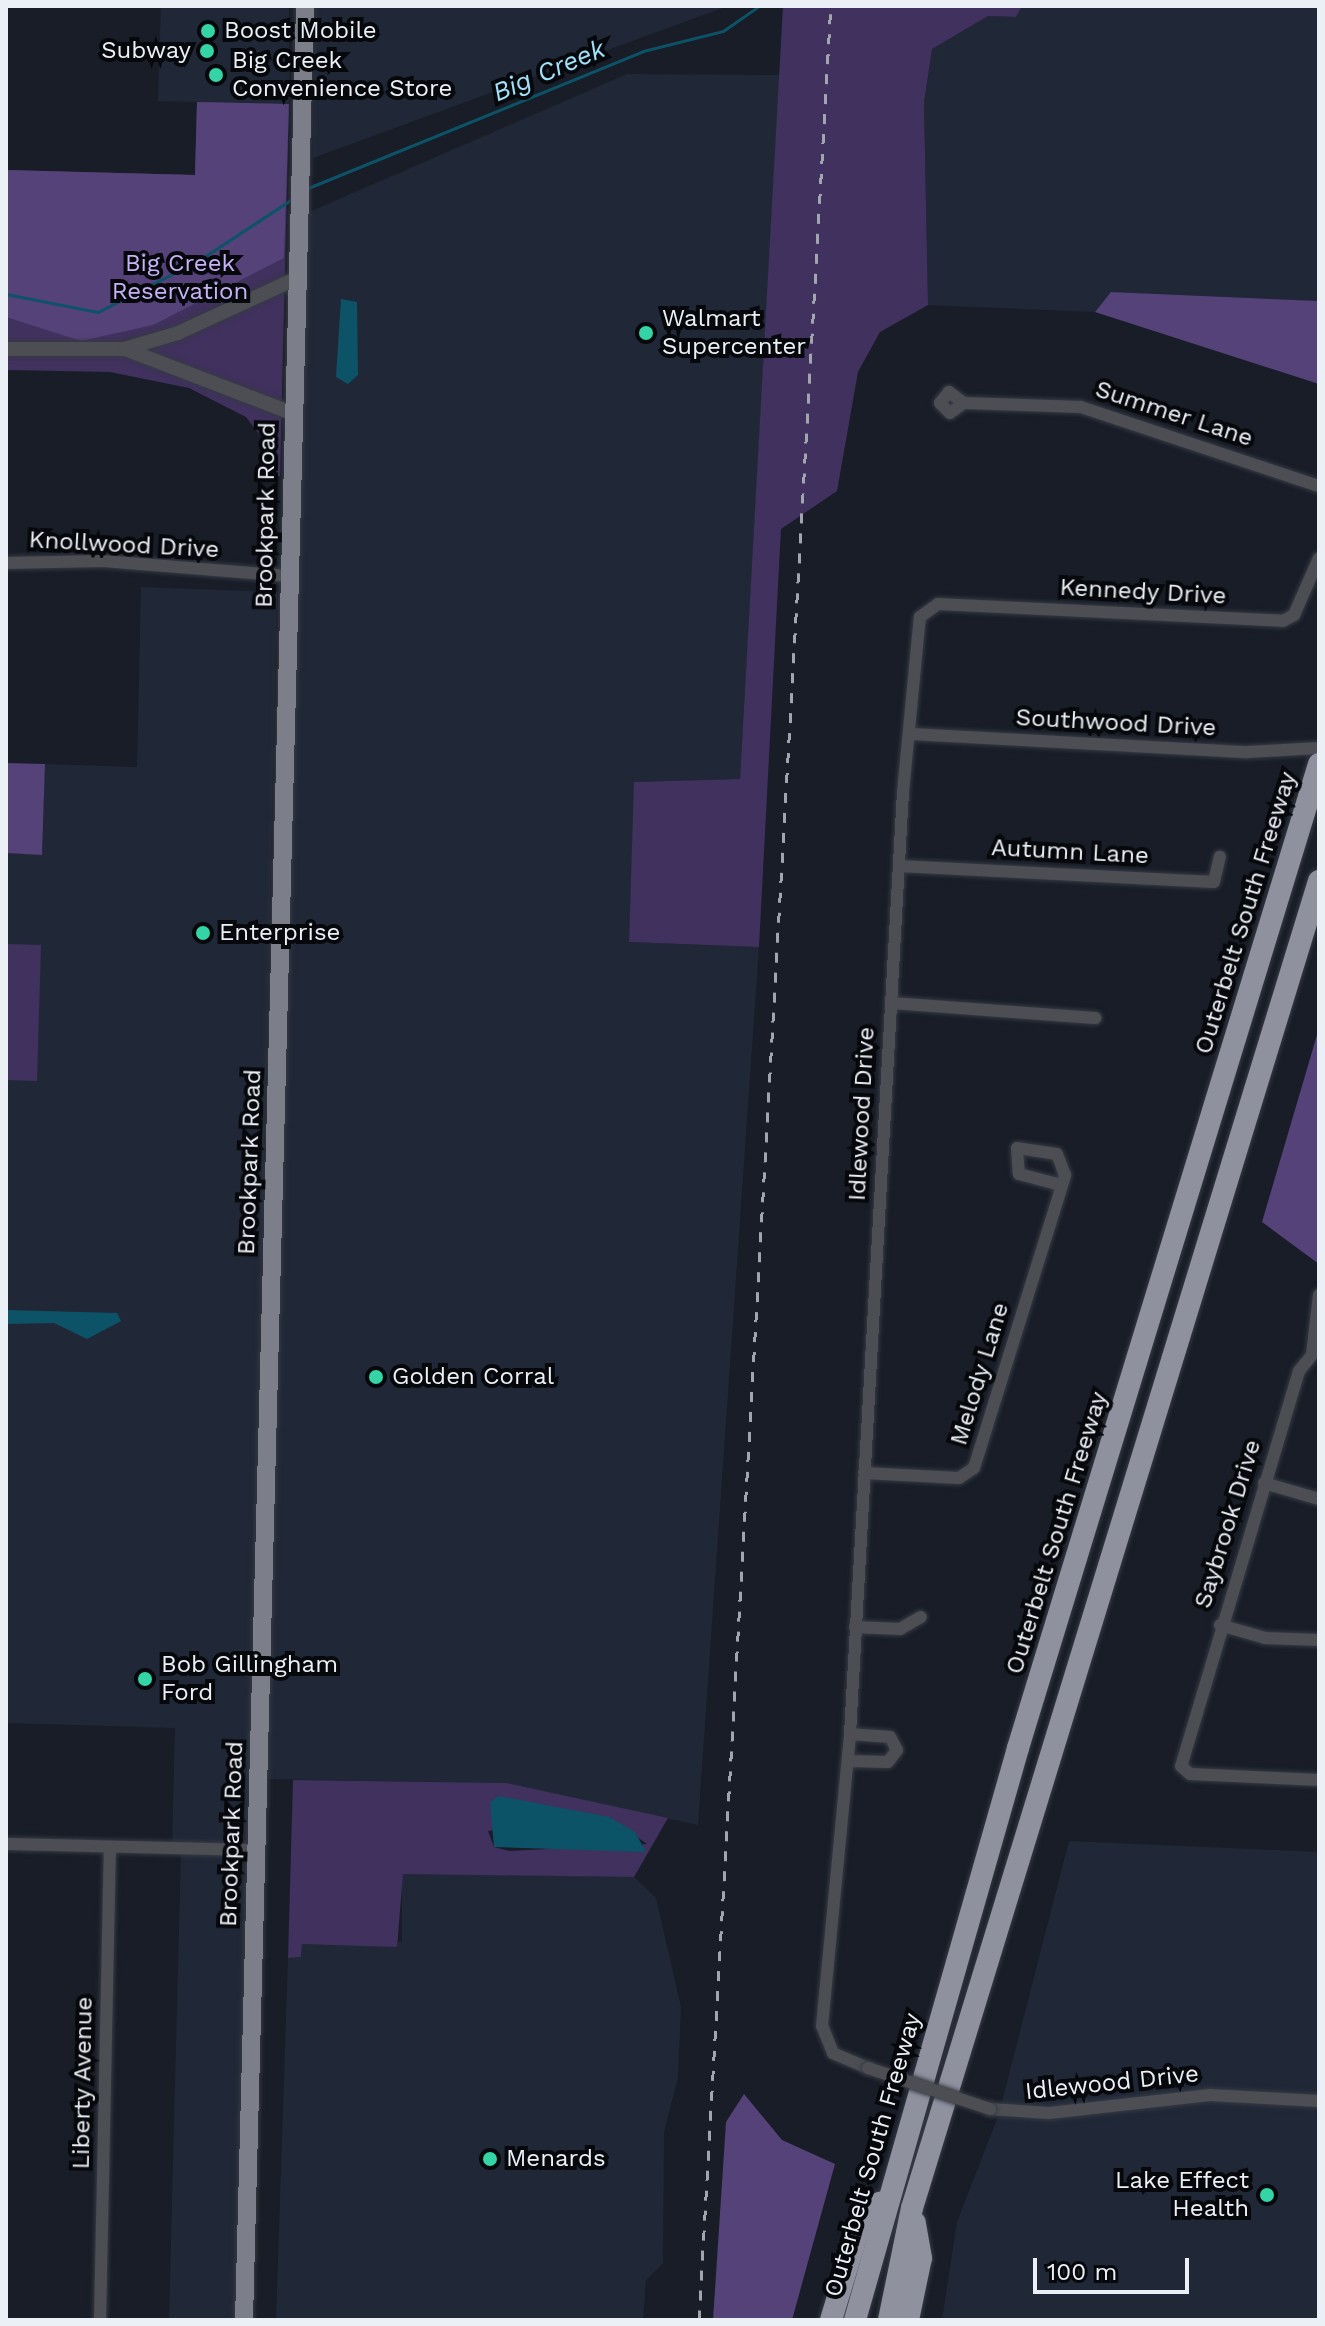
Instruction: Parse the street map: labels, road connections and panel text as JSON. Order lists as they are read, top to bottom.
{
  "streets": {
    "highway": ["Outerbelt South Freeway"],
    "main road": ["Brookpark Road"],
    "street": [
      "Summer Lane",
      "Knollwood Drive",
      "Kennedy Drive",
      "Southwood Drive",
      "Autumn Lane",
      "Idlewood Drive",
      "Melody Lane",
      "Saybrook Drive",
      "Liberty Avenue"
    ]
  },
  "crossings": [
    ["Brookpark Road", "Knollwood Drive"],
    ["Kennedy Drive", "Idlewood Drive"],
    ["Southwood Drive", "Idlewood Drive"],
    ["Autumn Lane", "Idlewood Drive"],
    ["Idlewood Drive", "Melody Lane"]
  ],
  "water": ["Big Creek"],
  "parks": ["Big Creek Reservation"],
  "places": [
    "Boost Mobile",
    "Subway",
    "Big Creek Convenience Store",
    "Walmart Supercenter",
    "Enterprise",
    "Golden Corral",
    "Bob Gillingham Ford",
    "Menards",
    "Lake Effect Health"
  ],
  "scale_bar": "100 m"
}
